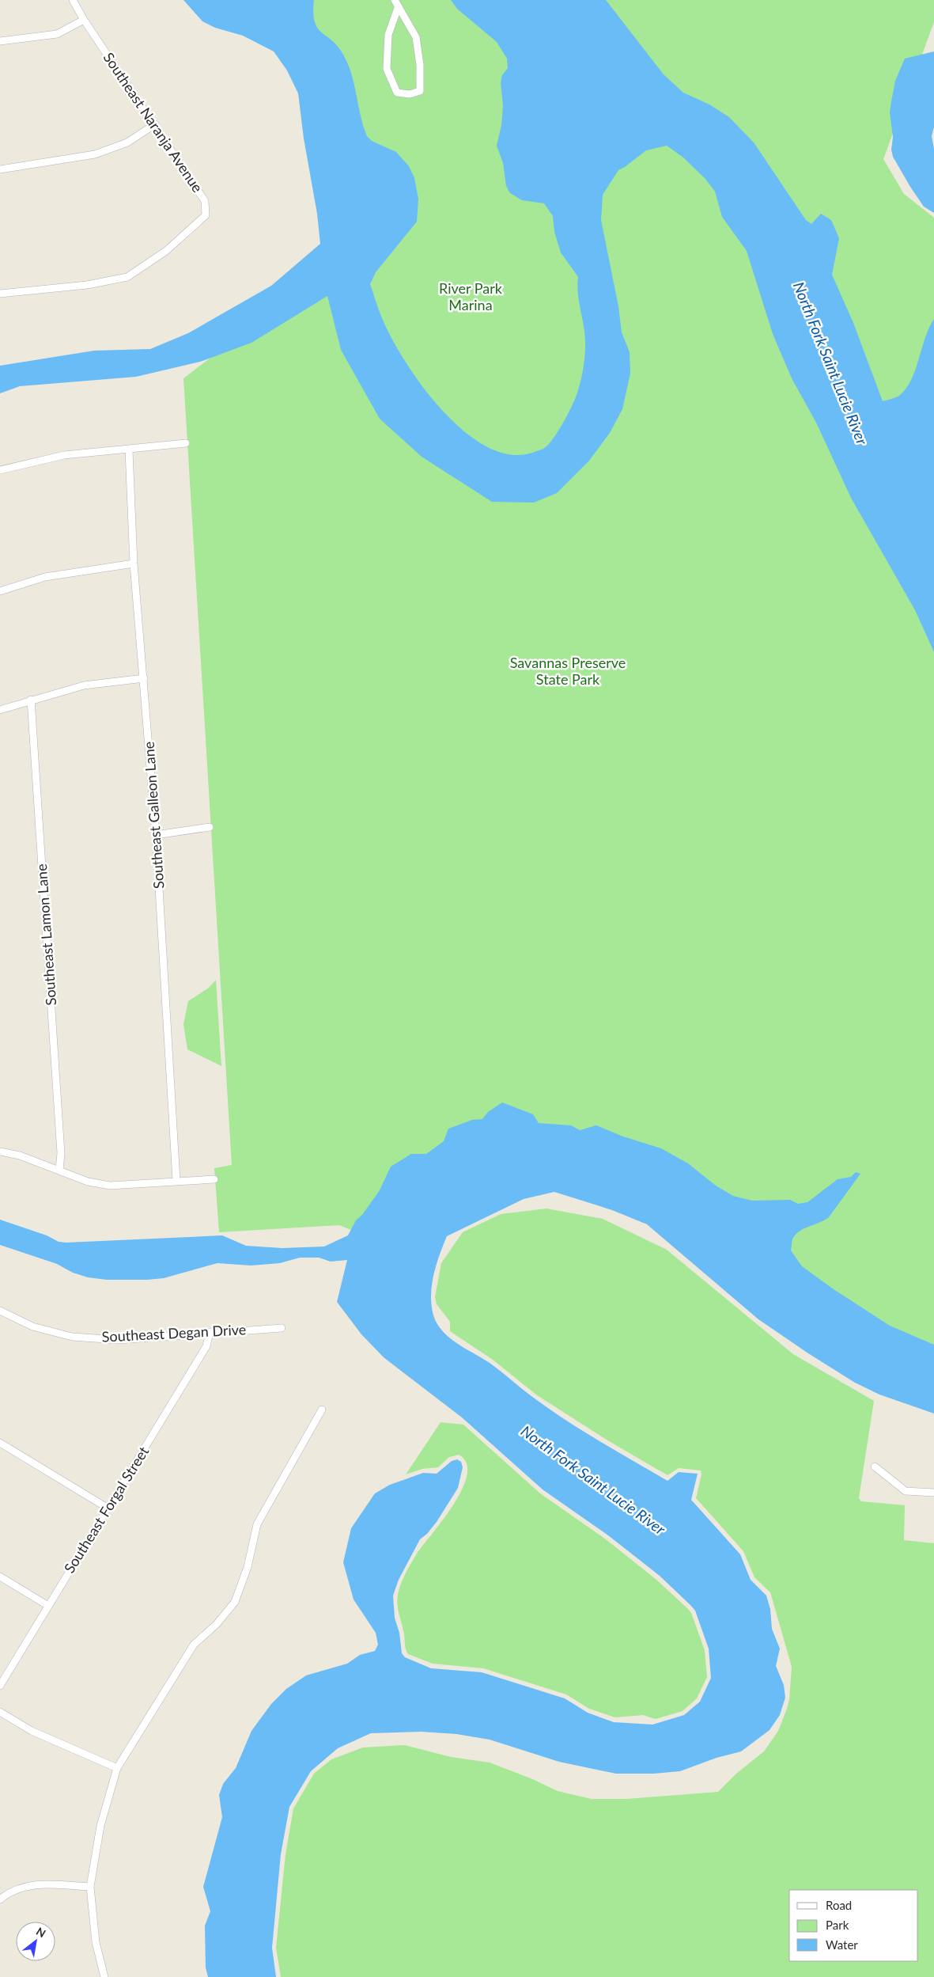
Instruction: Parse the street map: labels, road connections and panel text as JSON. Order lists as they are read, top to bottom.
{
  "streets": {
    "street": [
      "Southeast Naranja Avenue",
      "Southeast Galleon Lane",
      "Southeast Lamon Lane",
      "Southeast Degan Drive",
      "Southeast Forgal Street"
    ]
  },
  "crossings": [
    ["Southeast Degan Drive", "Southeast Forgal Street"]
  ],
  "water": ["North Fork Saint Lucie River"],
  "parks": ["River Park Marina", "Savannas Preserve State Park"],
  "legend": ["Road", "Park", "Water"],
  "north": "top right"
}
